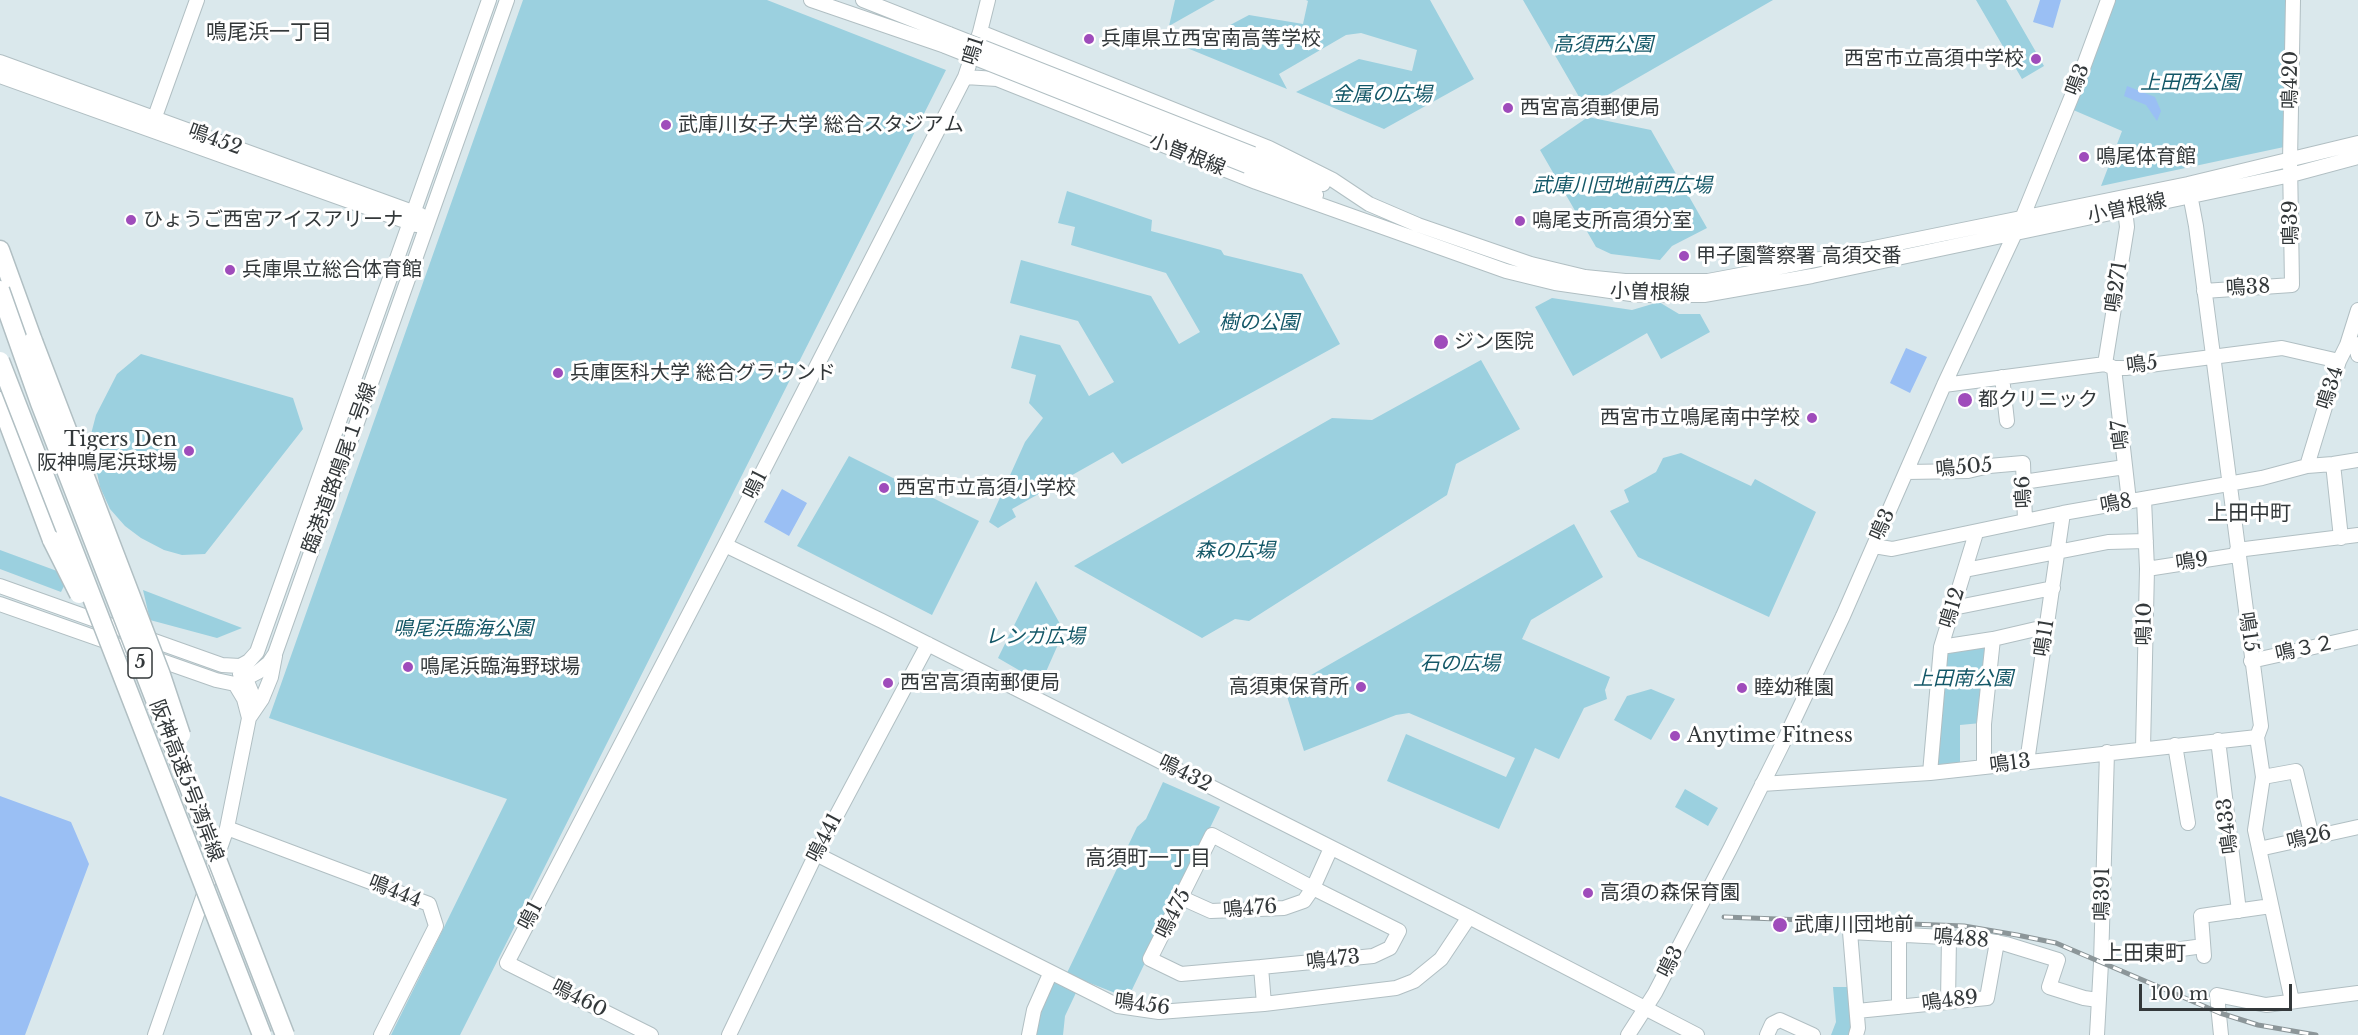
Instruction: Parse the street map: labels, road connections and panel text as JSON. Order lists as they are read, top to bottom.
{
  "streets": {
    "highway": ["5", "阪神高速5号湾岸線"],
    "street": [
      "鳴1",
      "鳴3",
      "鳴420",
      "鳴452",
      "小曽根線",
      "鳴39",
      "鳴271",
      "鳴38",
      "鳴5",
      "鳴34",
      "鳴7",
      "臨港道路鳴尾１号線",
      "鳴505",
      "鳴6",
      "鳴8",
      "鳴9",
      "鳴12",
      "鳴10",
      "鳴15",
      "鳴11",
      "鳴３２",
      "鳴13",
      "鳴432",
      "鳴433",
      "鳴441",
      "鳴26",
      "鳴444",
      "鳴391",
      "鳴476",
      "鳴475",
      "鳴488",
      "鳴473",
      "鳴460",
      "鳴489",
      "鳴456"
    ]
  },
  "crossings": [
    ["鳴1", "小曽根線"],
    ["鳴1", "鳴432"],
    ["鳴1", "鳴460"],
    ["鳴3", "小曽根線"],
    ["鳴3", "鳴5"],
    ["鳴3", "鳴505"],
    ["鳴3", "鳴8"],
    ["鳴3", "鳴13"],
    ["鳴3", "鳴432"],
    ["鳴420", "小曽根線"],
    ["鳴420", "鳴39"],
    ["鳴452", "臨港道路鳴尾１号線"],
    ["小曽根線", "鳴39"],
    ["小曽根線", "鳴271"],
    ["小曽根線", "鳴15"],
    ["鳴39", "鳴38"],
    ["鳴271", "鳴5"],
    ["鳴271", "鳴7"],
    ["鳴38", "鳴15"],
    ["鳴5", "鳴34"],
    ["鳴5", "鳴7"],
    ["鳴5", "鳴15"],
    ["鳴34", "鳴8"],
    ["鳴7", "鳴8"],
    ["鳴505", "鳴6"],
    ["鳴6", "鳴8"],
    ["鳴8", "鳴12"],
    ["鳴8", "鳴10"],
    ["鳴8", "鳴15"],
    ["鳴8", "鳴11"],
    ["鳴9", "鳴10"],
    ["鳴9", "鳴15"],
    ["鳴12", "鳴11"],
    ["鳴10", "鳴13"],
    ["鳴15", "鳴３２"],
    ["鳴15", "鳴13"],
    ["鳴15", "鳴26"],
    ["鳴11", "鳴13"],
    ["5", "阪神高速5号湾岸線"],
    ["鳴13", "鳴433"],
    ["鳴13", "鳴391"],
    ["鳴432", "鳴441"],
    ["鳴432", "鳴456"],
    ["鳴441", "鳴456"],
    ["鳴391", "鳴488"],
    ["鳴476", "鳴475"],
    ["鳴476", "鳴473"],
    ["鳴475", "鳴473"],
    ["鳴488", "鳴489"]
  ],
  "districts": [
    "鳴尾浜一丁目",
    "上田中町",
    "高須町一丁目",
    "上田東町"
  ],
  "parks": [
    "高須西公園",
    "上田西公園",
    "金属の広場",
    "武庫川団地前西広場",
    "樹の公園",
    "森の広場",
    "鳴尾浜臨海公園",
    "レンガ広場",
    "石の広場",
    "上田南公園"
  ],
  "places": [
    "兵庫県立西宮南高等学校",
    "西宮市立高須中学校",
    "西宮高須郵便局",
    "武庫川女子大学 総合スタジアム",
    "鳴尾体育館",
    "ひょうご西宮アイスアリーナ",
    "鳴尾支所高須分室",
    "甲子園警察署 高須交番",
    "兵庫県立総合体育館",
    "ジン医院",
    "兵庫医科大学 総合グラウンド",
    "都クリニック",
    "西宮市立鳴尾南中学校",
    "Tigers Den 阪神鳴尾浜球場",
    "西宮市立高須小学校",
    "鳴尾浜臨海野球場",
    "西宮高須南郵便局",
    "高須東保育所",
    "睦幼稚園",
    "Anytime Fitness",
    "高須の森保育園",
    "武庫川団地前"
  ],
  "scale_bar": "100 m"
}
